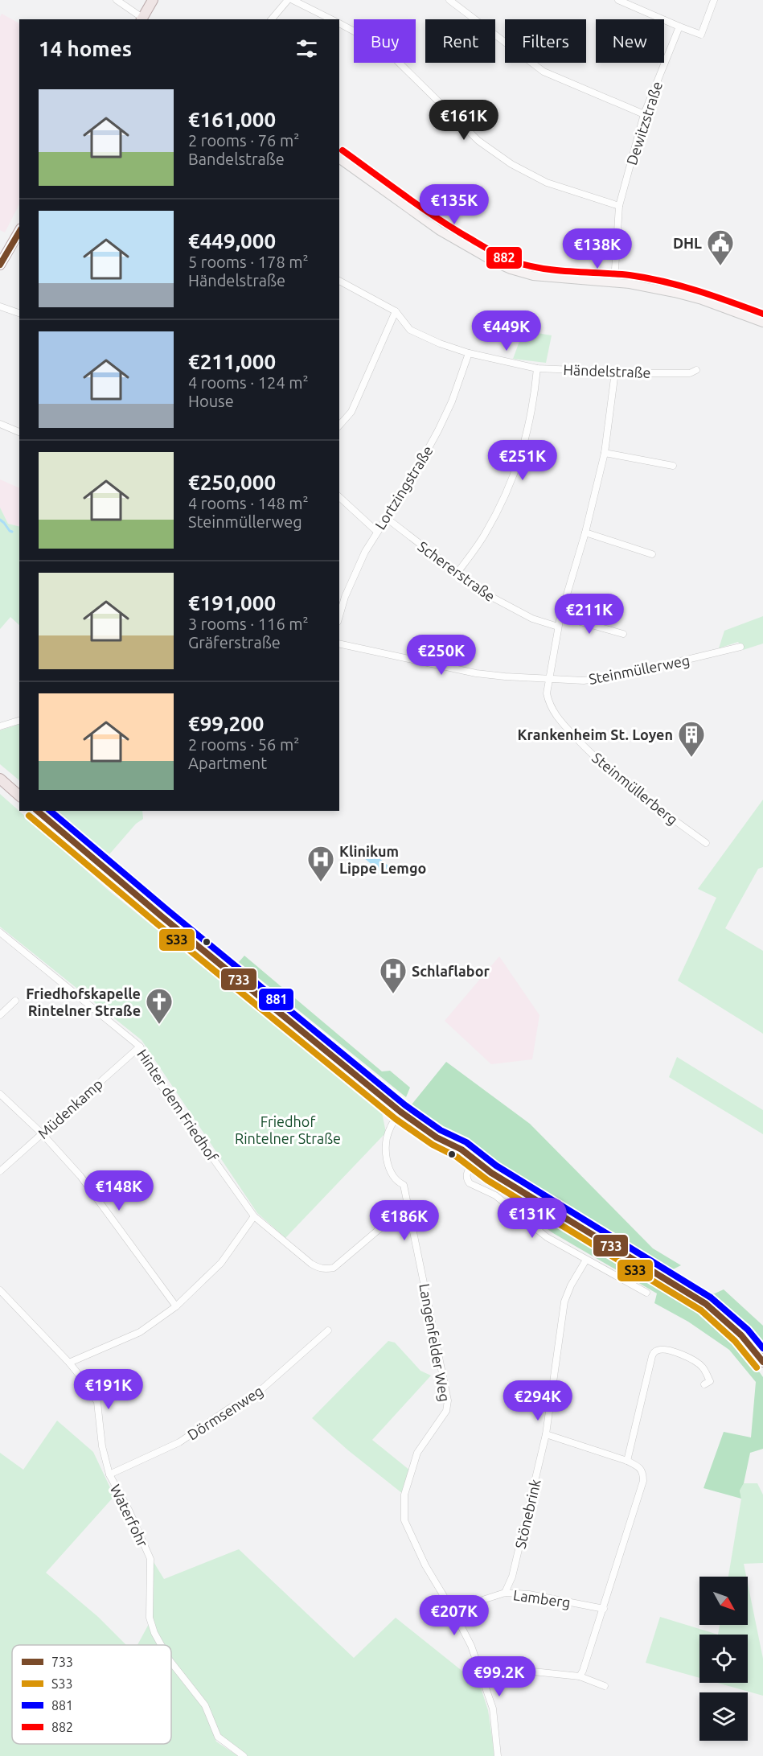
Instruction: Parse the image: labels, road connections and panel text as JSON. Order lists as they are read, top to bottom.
{
  "streets": {
    "street": [
      "Dewitzstraße",
      "Händelstraße",
      "Lortzingstraße",
      "Schererstraße",
      "Steinmüllerweg",
      "Steinmüllerberg",
      "Hinter dem Friedhof",
      "Müdenkamp",
      "Langenfelder Weg",
      "Dörmsenweg",
      "Stönebrink",
      "Waterfohr",
      "Lamberg"
    ]
  },
  "crossings": [
    ["Händelstraße", "Lortzingstraße"],
    ["Händelstraße", "Steinmüllerberg"],
    ["Lortzingstraße", "Schererstraße"],
    ["Schererstraße", "Steinmüllerberg"],
    ["Steinmüllerweg", "Steinmüllerberg"],
    ["Hinter dem Friedhof", "Müdenkamp"],
    ["Hinter dem Friedhof", "Langenfelder Weg"],
    ["Langenfelder Weg", "Lamberg"],
    ["Dörmsenweg", "Waterfohr"],
    ["Stönebrink", "Lamberg"]
  ],
  "parks": ["Friedhof Rintelner Straße"],
  "places": {
    "public building": ["DHL"],
    "building": ["Krankenheim St. Loyen"],
    "hospital": ["Klinikum Lippe Lemgo", "Schlaflabor"],
    "church": ["Friedhofskapelle Rintelner Straße"]
  },
  "lines": [
    "transit line 882",
    "transit line 733",
    "transit line 881",
    "transit line S33"
  ],
  "legend": [
    "733",
    "S33",
    "881",
    "882"
  ],
  "north": "bottom right",
  "page": {
    "chip": [
      "Buy",
      "Rent",
      "Filters",
      "New"
    ],
    "heading": "14 homes",
    "list": [
      {
        "name": "€161,000",
        "note": "2 rooms · 76 m² · Bandelstraße"
      },
      {
        "name": "€449,000",
        "note": "5 rooms · 178 m² · Händelstraße"
      },
      {
        "name": "€211,000",
        "note": "4 rooms · 124 m² · House"
      },
      {
        "name": "€250,000",
        "note": "4 rooms · 148 m² · Steinmüllerweg"
      },
      {
        "name": "€191,000",
        "note": "3 rooms · 116 m² · Gräferstraße"
      },
      {
        "name": "€99,200",
        "note": "2 rooms · 56 m² · Apartment"
      }
    ],
    "price": [
      "€161K",
      "€135K",
      "€138K",
      "€449K",
      "€251K",
      "€211K",
      "€250K",
      "€148K",
      "€131K",
      "€186K",
      "€191K",
      "€294K",
      "€207K",
      "€99.2K"
    ]
  }
}
